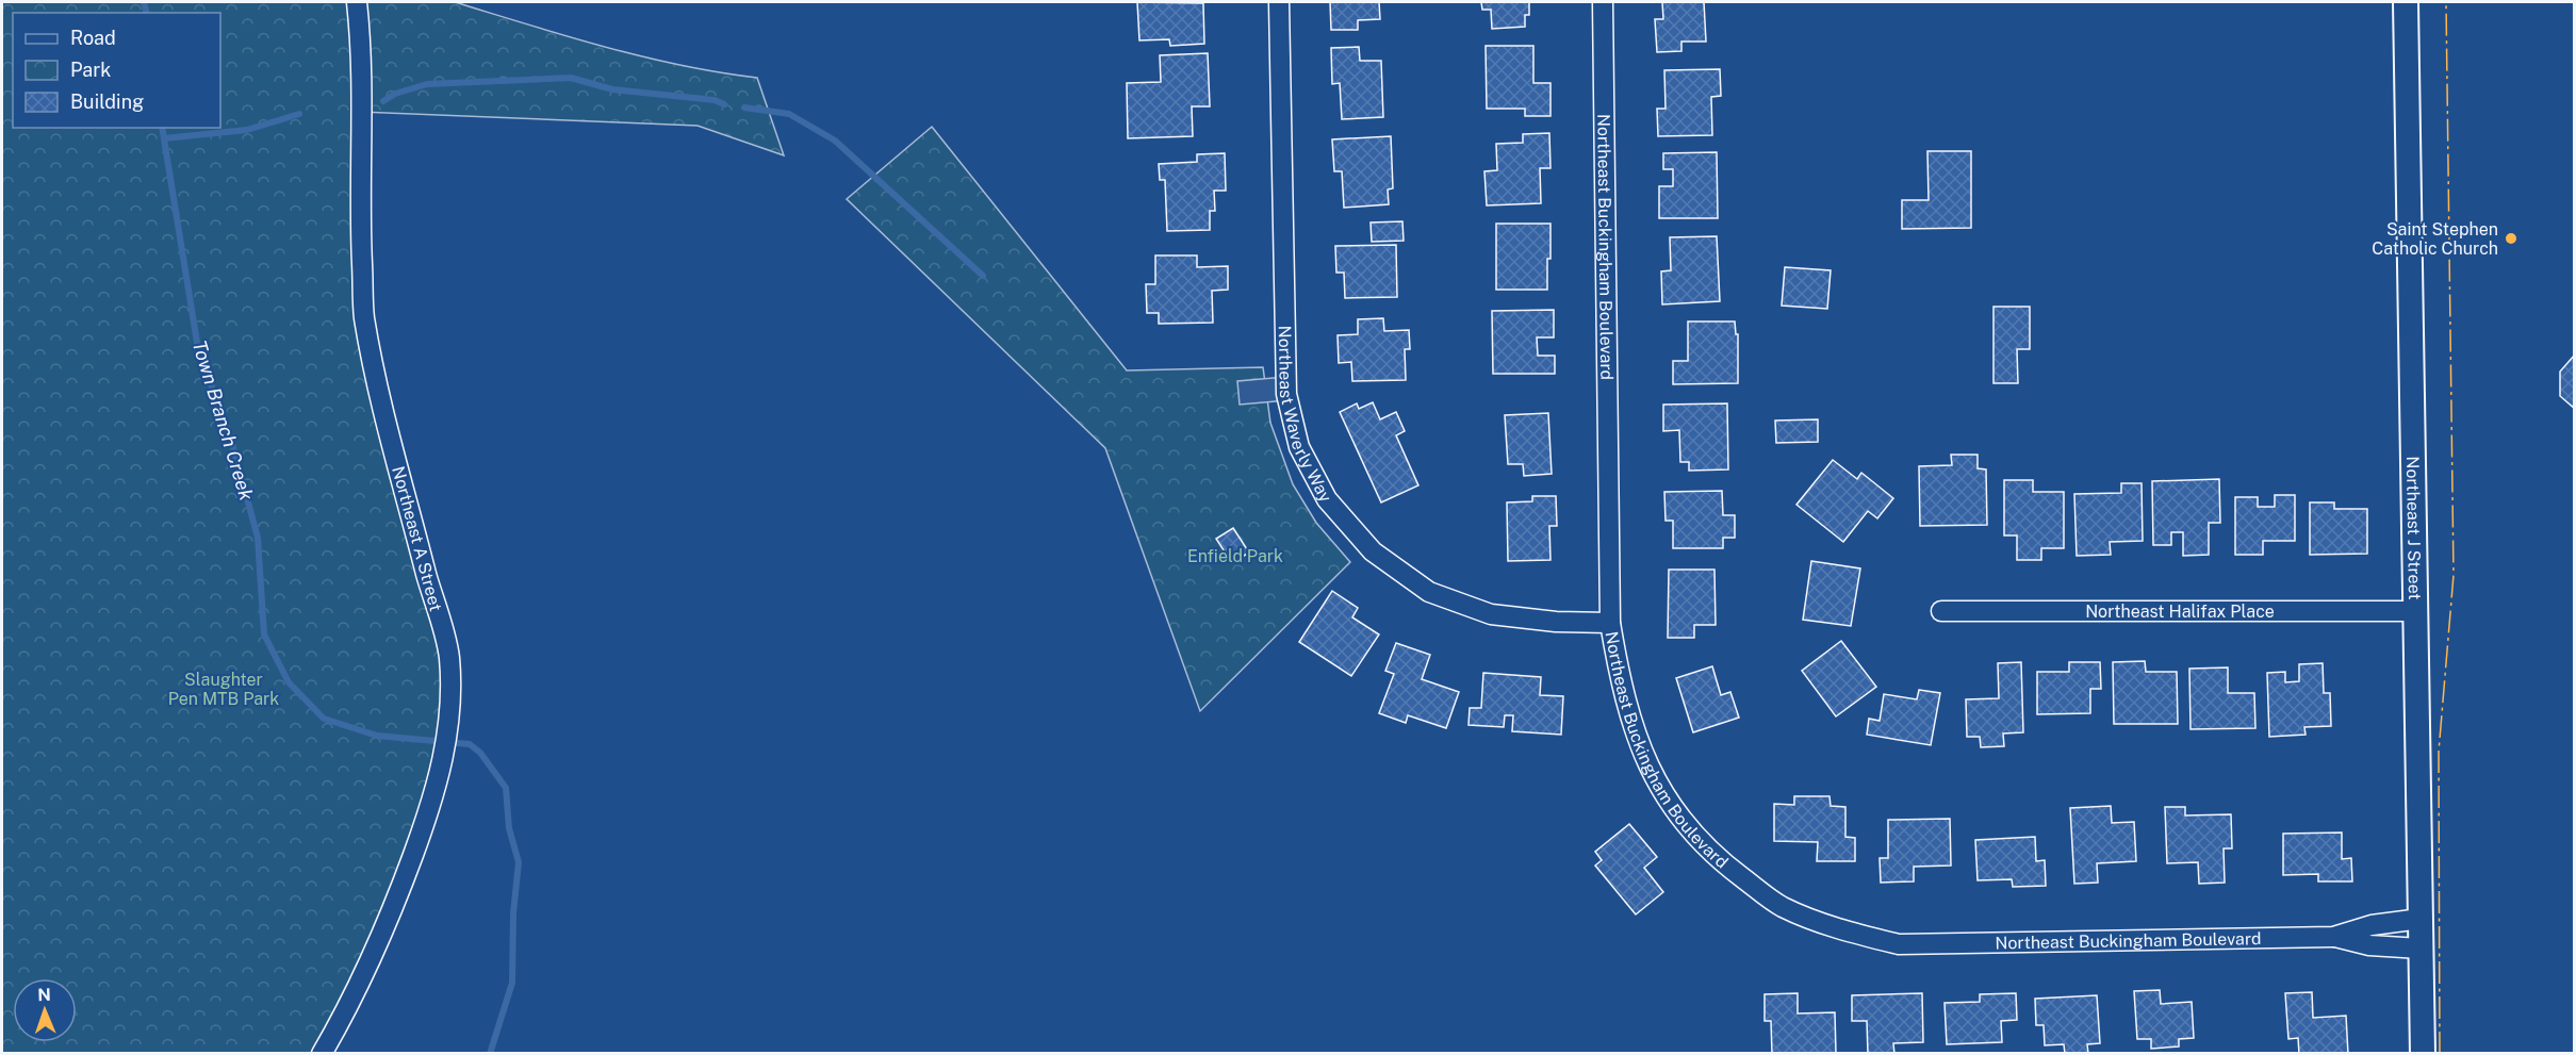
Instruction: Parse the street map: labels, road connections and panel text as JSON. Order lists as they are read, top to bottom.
{
  "streets": {
    "street": [
      "Northeast Buckingham Boulevard",
      "Northeast Waverly Way",
      "Northeast J Street",
      "Northeast A Street",
      "Northeast Halifax Place"
    ]
  },
  "crossings": [
    ["Northeast Buckingham Boulevard", "Northeast Waverly Way"],
    ["Northeast Buckingham Boulevard", "Northeast J Street"],
    ["Northeast J Street", "Northeast Halifax Place"]
  ],
  "water": ["Town Branch Creek"],
  "parks": ["Enfield Park", "Slaughter Pen MTB Park"],
  "places": ["Saint Stephen Catholic Church"],
  "legend": ["Road", "Park", "Building"],
  "north": "top"
}
